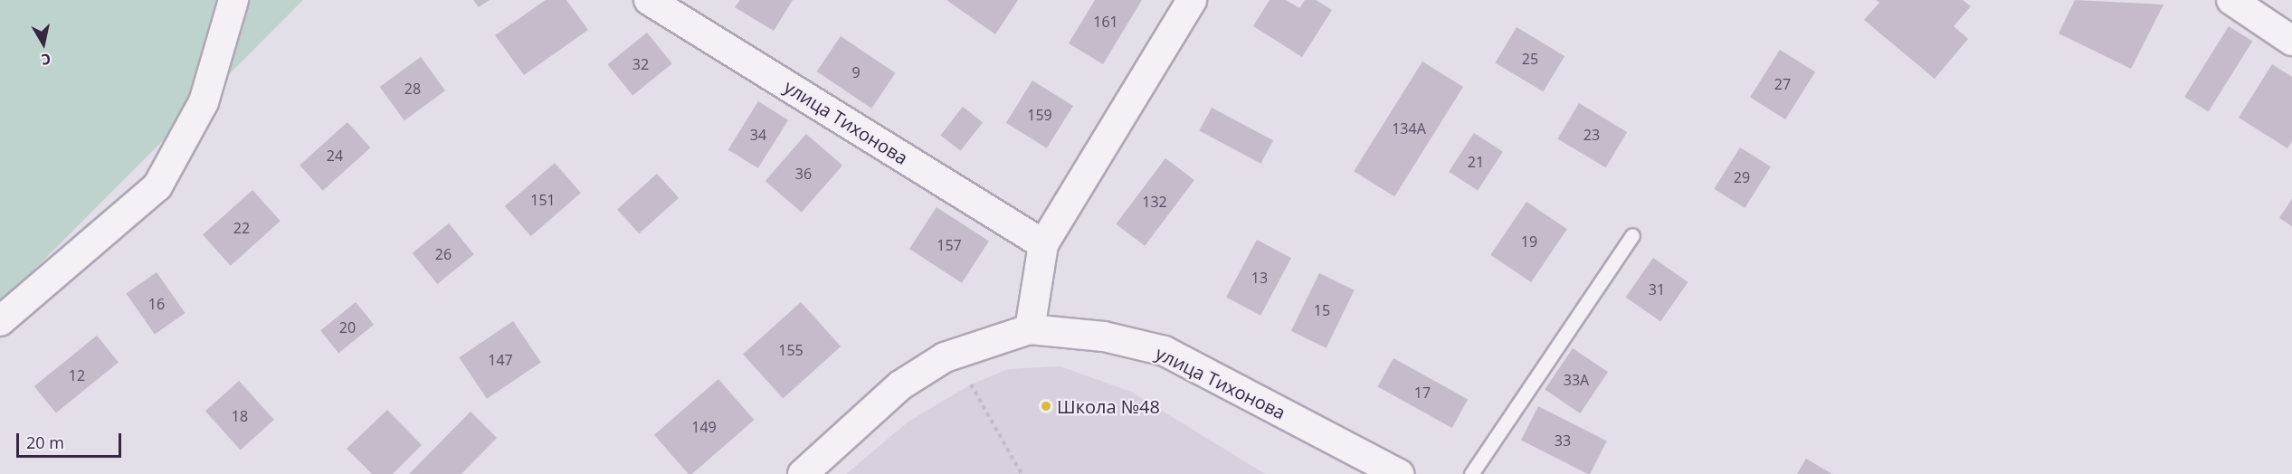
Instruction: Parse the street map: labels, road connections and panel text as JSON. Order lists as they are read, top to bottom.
{
  "streets": {
    "street": ["улица Тихонова"]
  },
  "places": ["Школа №48"],
  "house_numbers": [
    "161",
    "25",
    "32",
    "9",
    "27",
    "28",
    "159",
    "134А",
    "34",
    "23",
    "24",
    "21",
    "36",
    "29",
    "151",
    "132",
    "22",
    "19",
    "157",
    "26",
    "13",
    "31",
    "16",
    "15",
    "20",
    "155",
    "147",
    "12",
    "33А",
    "17",
    "18",
    "149",
    "33"
  ],
  "scale_bar": "20 m",
  "north": "bottom"
}
